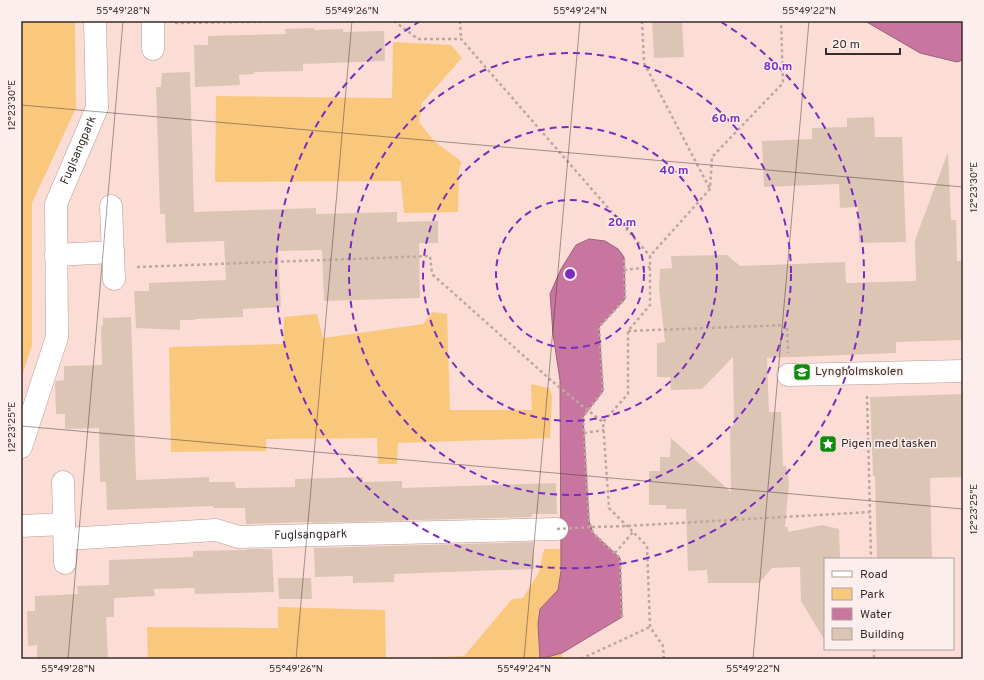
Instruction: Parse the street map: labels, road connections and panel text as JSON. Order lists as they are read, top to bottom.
{
  "streets": {
    "street": ["Fuglsangpark"]
  },
  "places": {
    "school or university": ["Lyngholmskolen"],
    "place": ["Pigen med tasken"]
  },
  "legend": [
    "Road",
    "Park",
    "Water",
    "Building"
  ],
  "scale_bar": "20 m",
  "coordinates": [
    "55°49'28\"N",
    "55°49'26\"N",
    "55°49'24\"N",
    "55°49'22\"N",
    "12°23'30\"E",
    "12°23'25\"E"
  ],
  "rings": [
    "80 m",
    "60 m",
    "40 m",
    "20 m"
  ]
}
